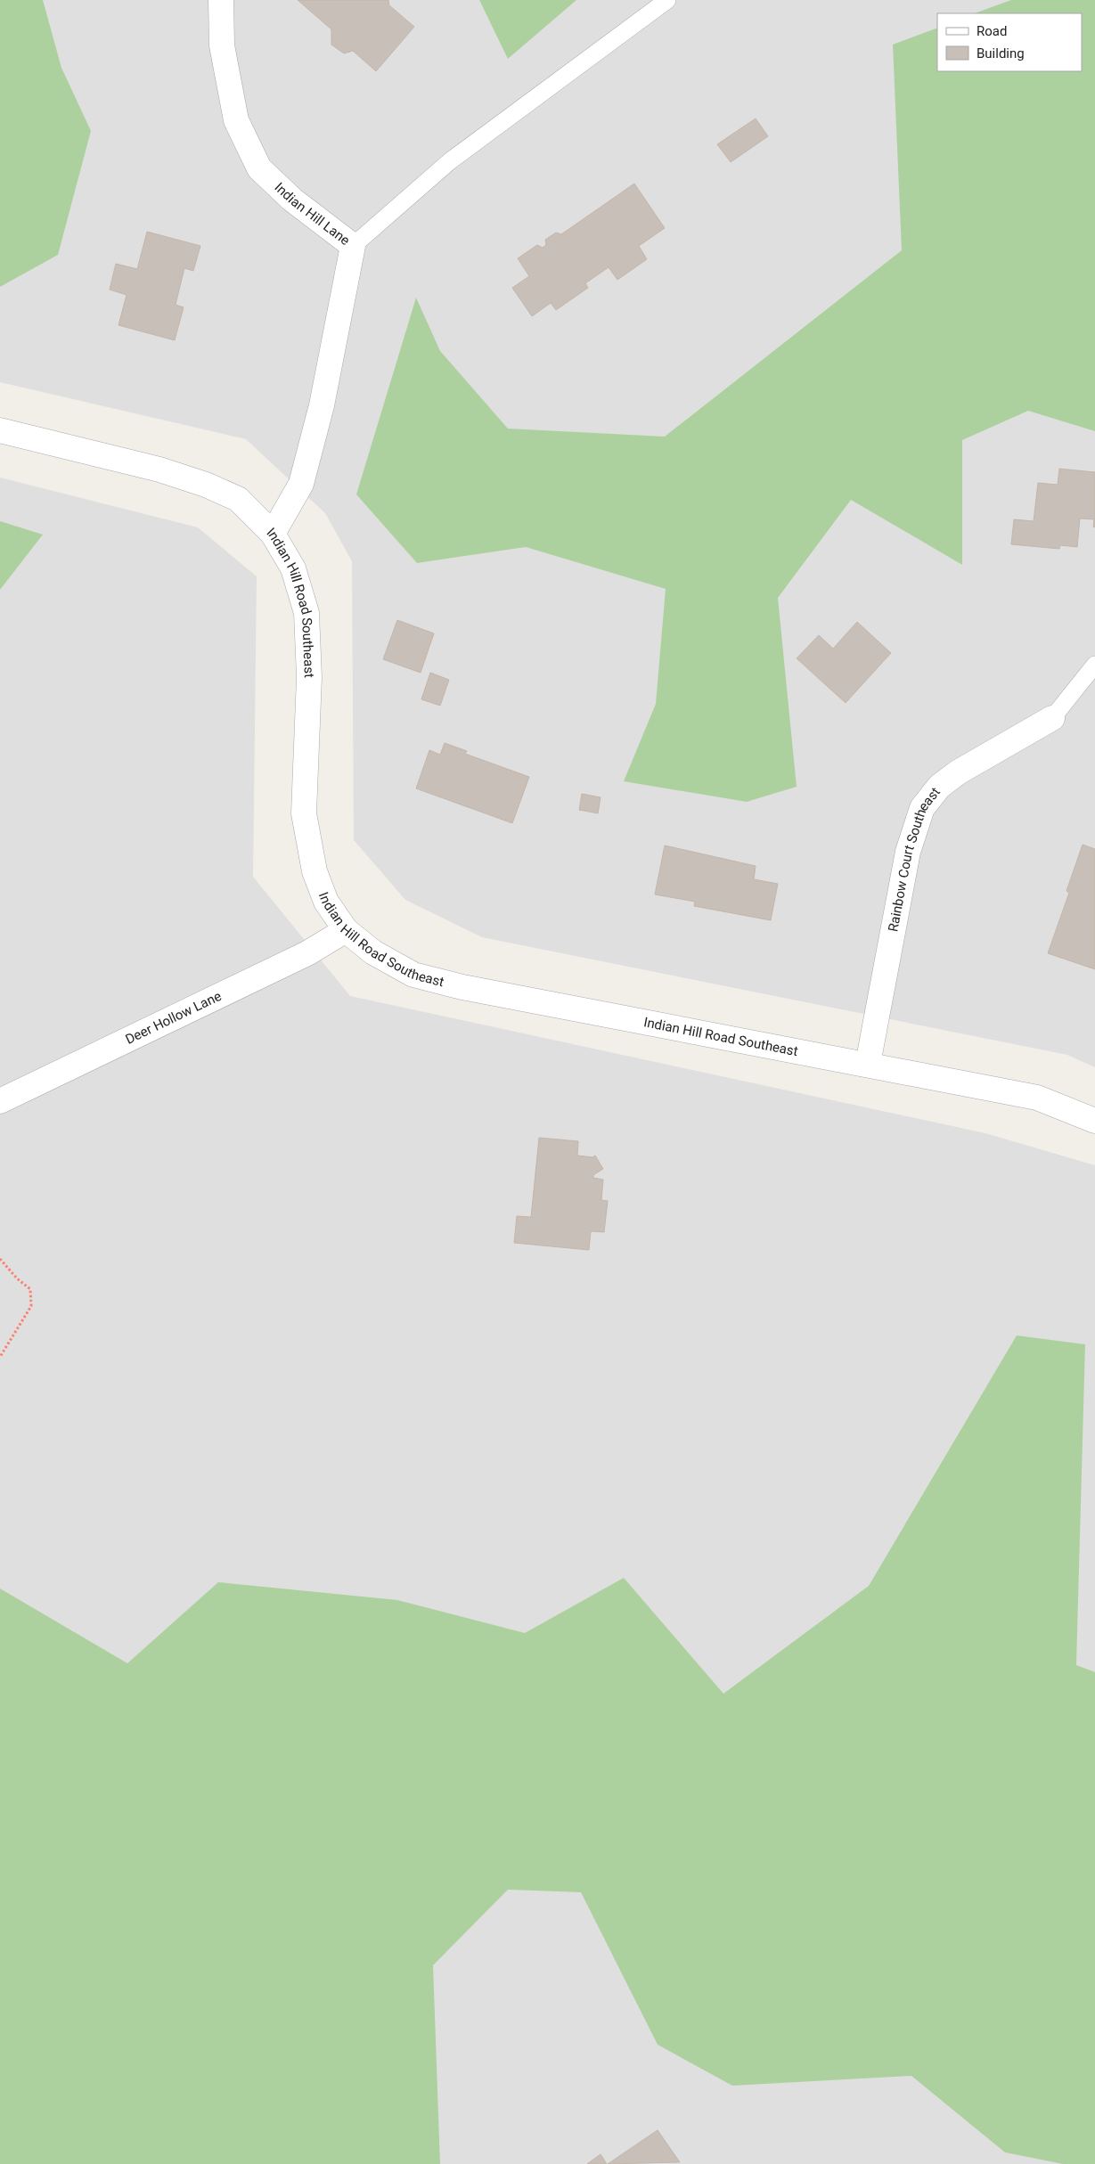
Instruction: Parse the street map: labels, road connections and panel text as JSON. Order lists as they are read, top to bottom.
{
  "streets": {
    "street": [
      "Indian Hill Lane",
      "Indian Hill Road Southeast",
      "Rainbow Court Southeast",
      "Deer Hollow Lane"
    ]
  },
  "crossings": [
    ["Indian Hill Lane", "Indian Hill Road Southeast"],
    ["Indian Hill Road Southeast", "Rainbow Court Southeast"],
    ["Indian Hill Road Southeast", "Deer Hollow Lane"]
  ],
  "legend": ["Road", "Building"]
}
